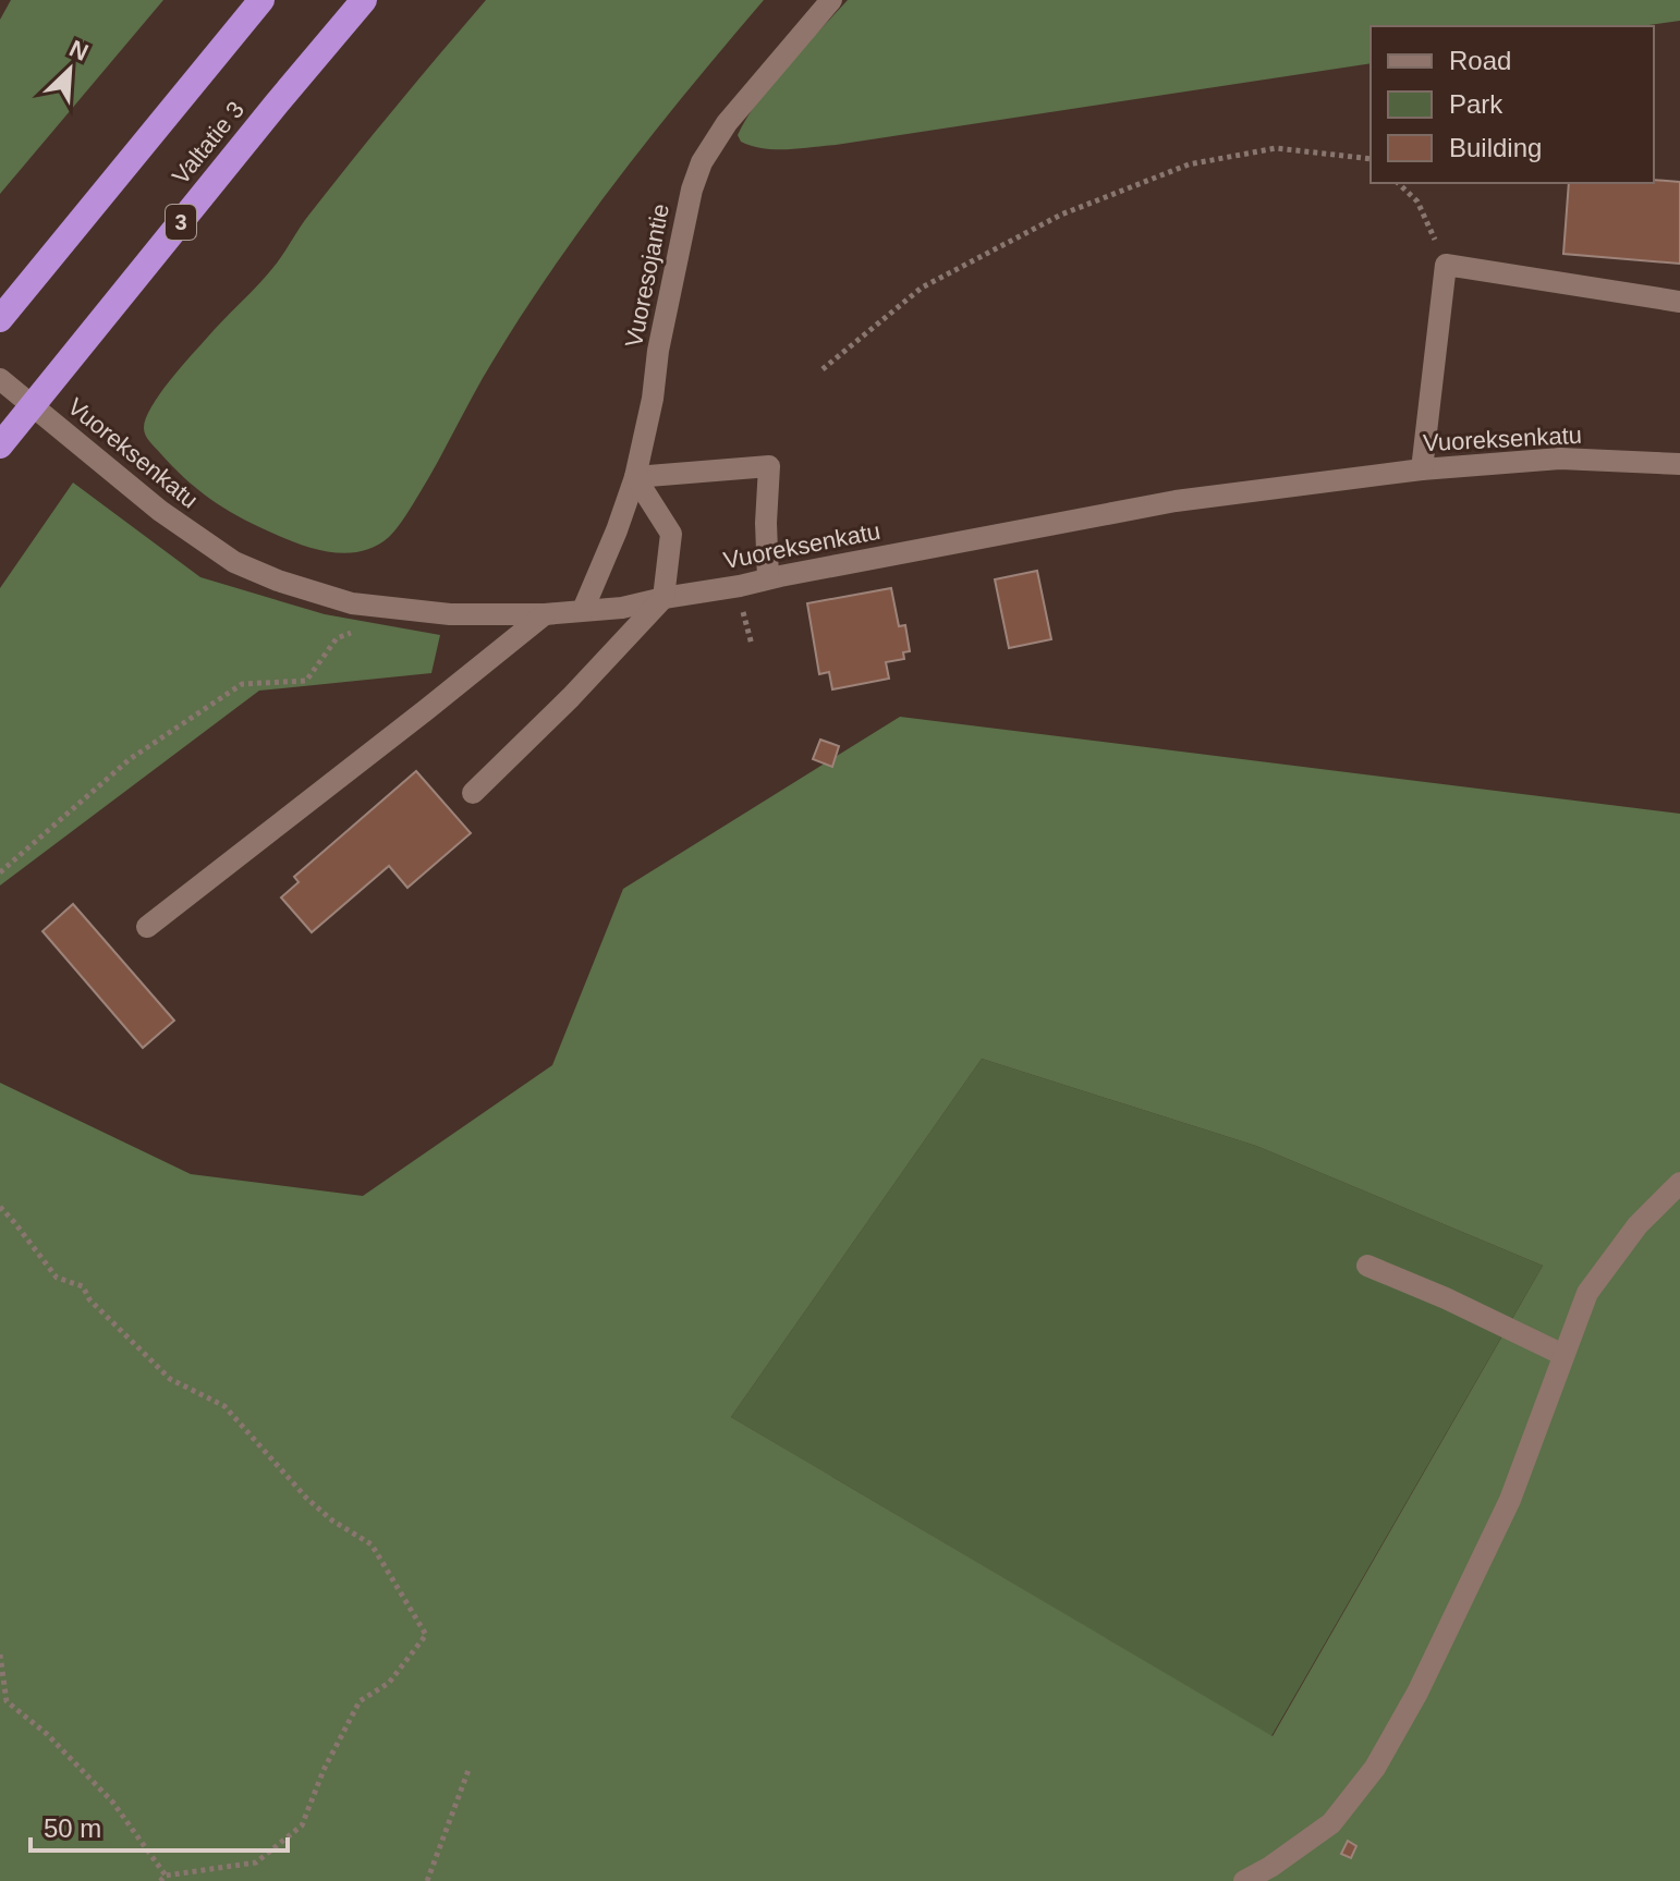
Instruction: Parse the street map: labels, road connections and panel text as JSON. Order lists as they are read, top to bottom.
{
  "streets": {
    "highway": ["Valtatie 3", "3"],
    "street": ["Vuoresojantie", "Vuoreksenkatu"]
  },
  "crossings": [
    ["Vuoresojantie", "Vuoreksenkatu"]
  ],
  "legend": ["Road", "Park", "Building"],
  "scale_bar": "50 m",
  "north": "top right"
}
